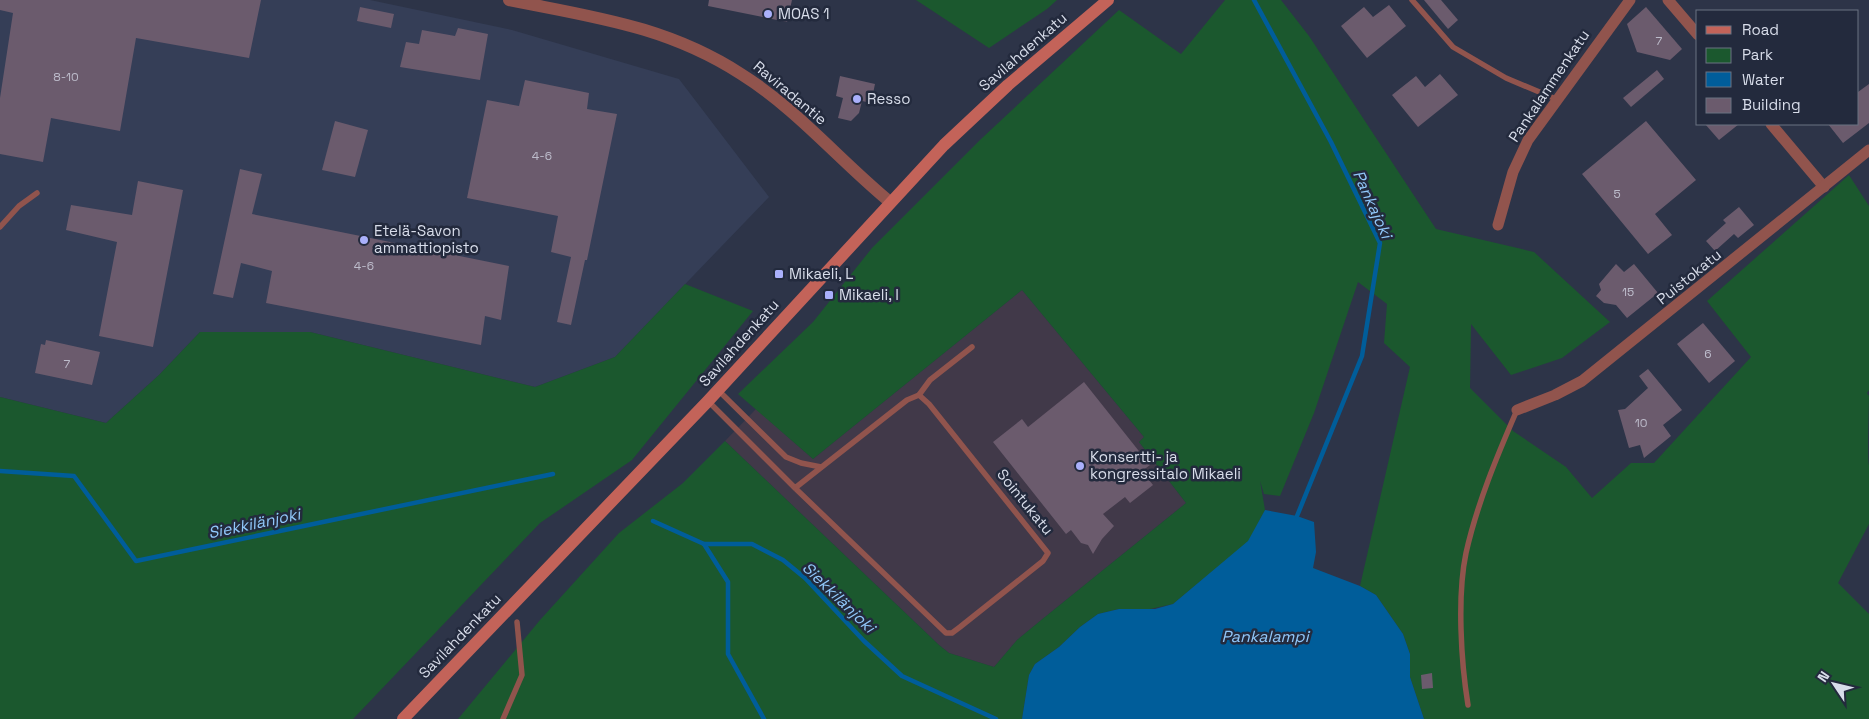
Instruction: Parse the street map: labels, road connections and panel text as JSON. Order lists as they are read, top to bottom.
{
  "streets": {
    "main road": ["Savilahdenkatu"],
    "street": ["Pankalammenkatu", "Raviradantie", "Puistokatu"],
    "lane": ["Sointukatu"]
  },
  "crossings": [
    ["Savilahdenkatu", "Raviradantie"],
    ["Savilahdenkatu", "Sointukatu"]
  ],
  "water": ["Pankajoki", "Siekkilänjoki", "Pankalampi"],
  "places": {
    "other": [
      "MOAS 1",
      "Resso",
      "Etelä-Savon ammattiopisto",
      "Konsertti- ja kongressitalo Mikaeli"
    ],
    "transit": ["Mikaeli, L", "Mikaeli, I"]
  },
  "house_numbers": [
    "7",
    "8-10",
    "4-6",
    "5",
    "4-6",
    "15",
    "6",
    "7",
    "10"
  ],
  "legend": [
    "Road",
    "Park",
    "Water",
    "Building"
  ],
  "north": "top left"
}
